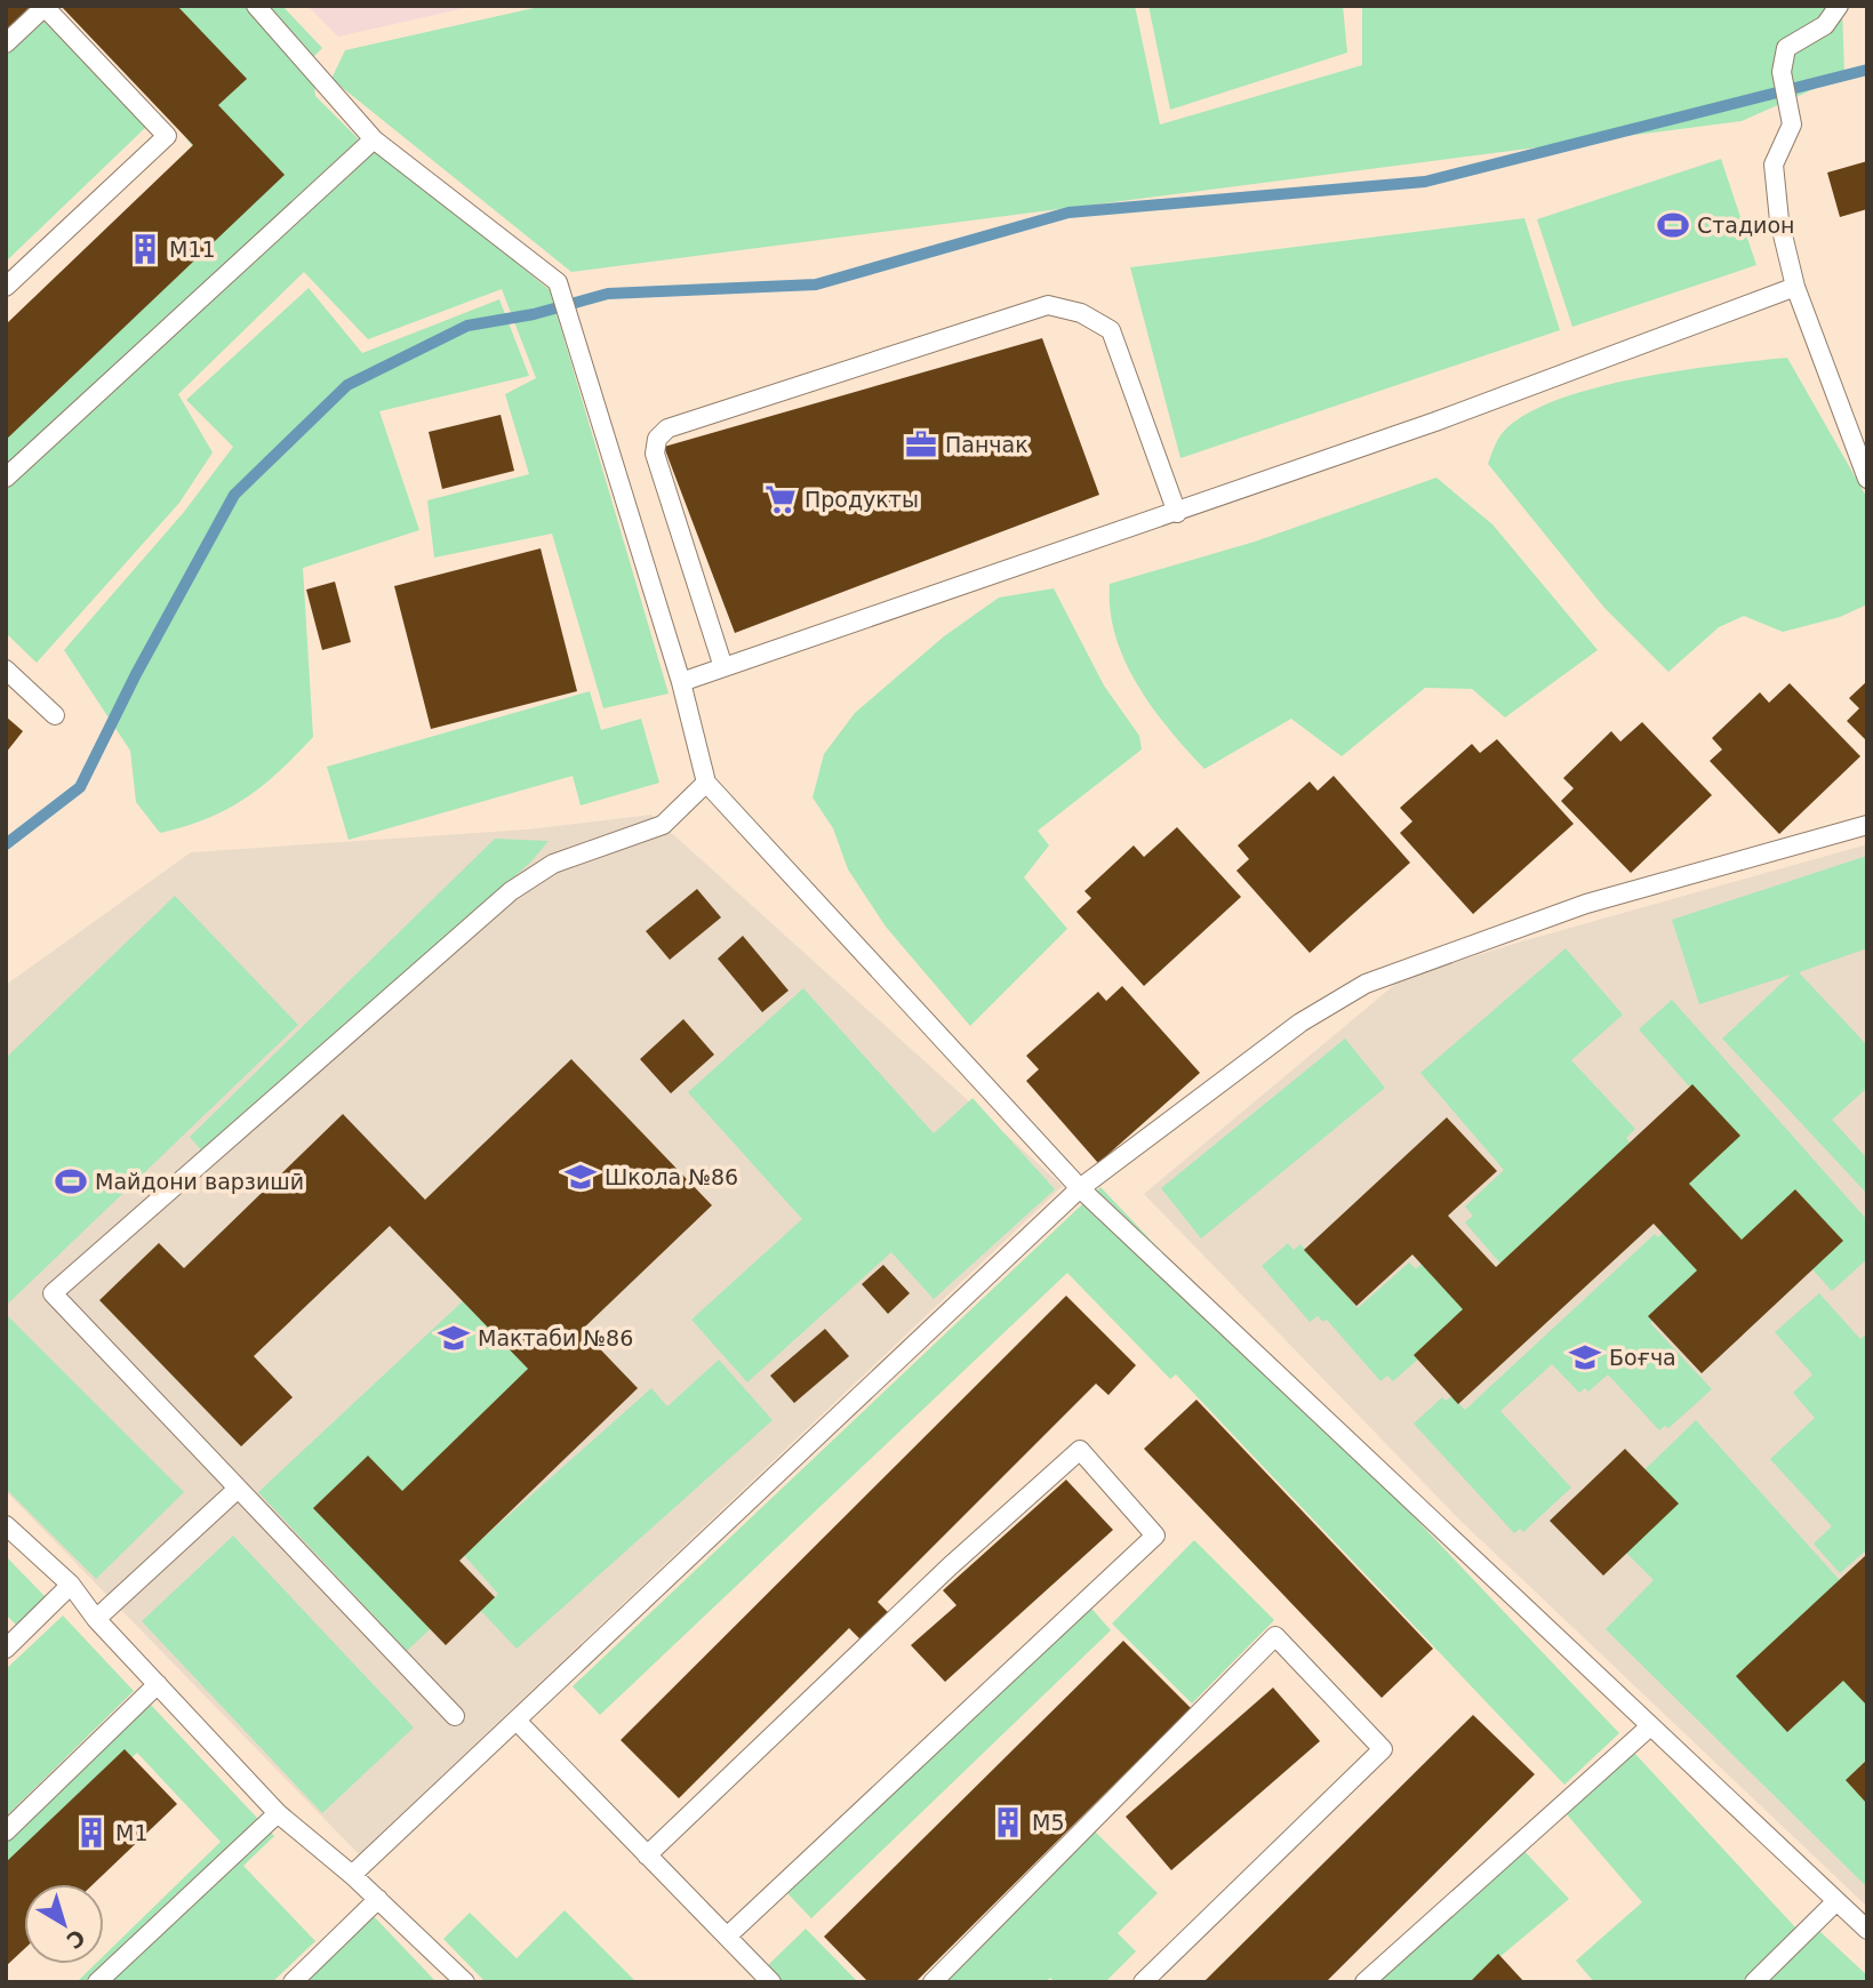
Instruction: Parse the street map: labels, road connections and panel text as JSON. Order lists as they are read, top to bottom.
{
  "places": {
    "sports": ["Стадион", "Майдони варзишӣ"],
    "building": ["M11", "М5", "M1"],
    "office": ["Панчак"],
    "supermarket": ["Продукты"],
    "school or university": ["Школа №86", "Мактаби №86", "Боғча"]
  },
  "north": "bottom right"
}
